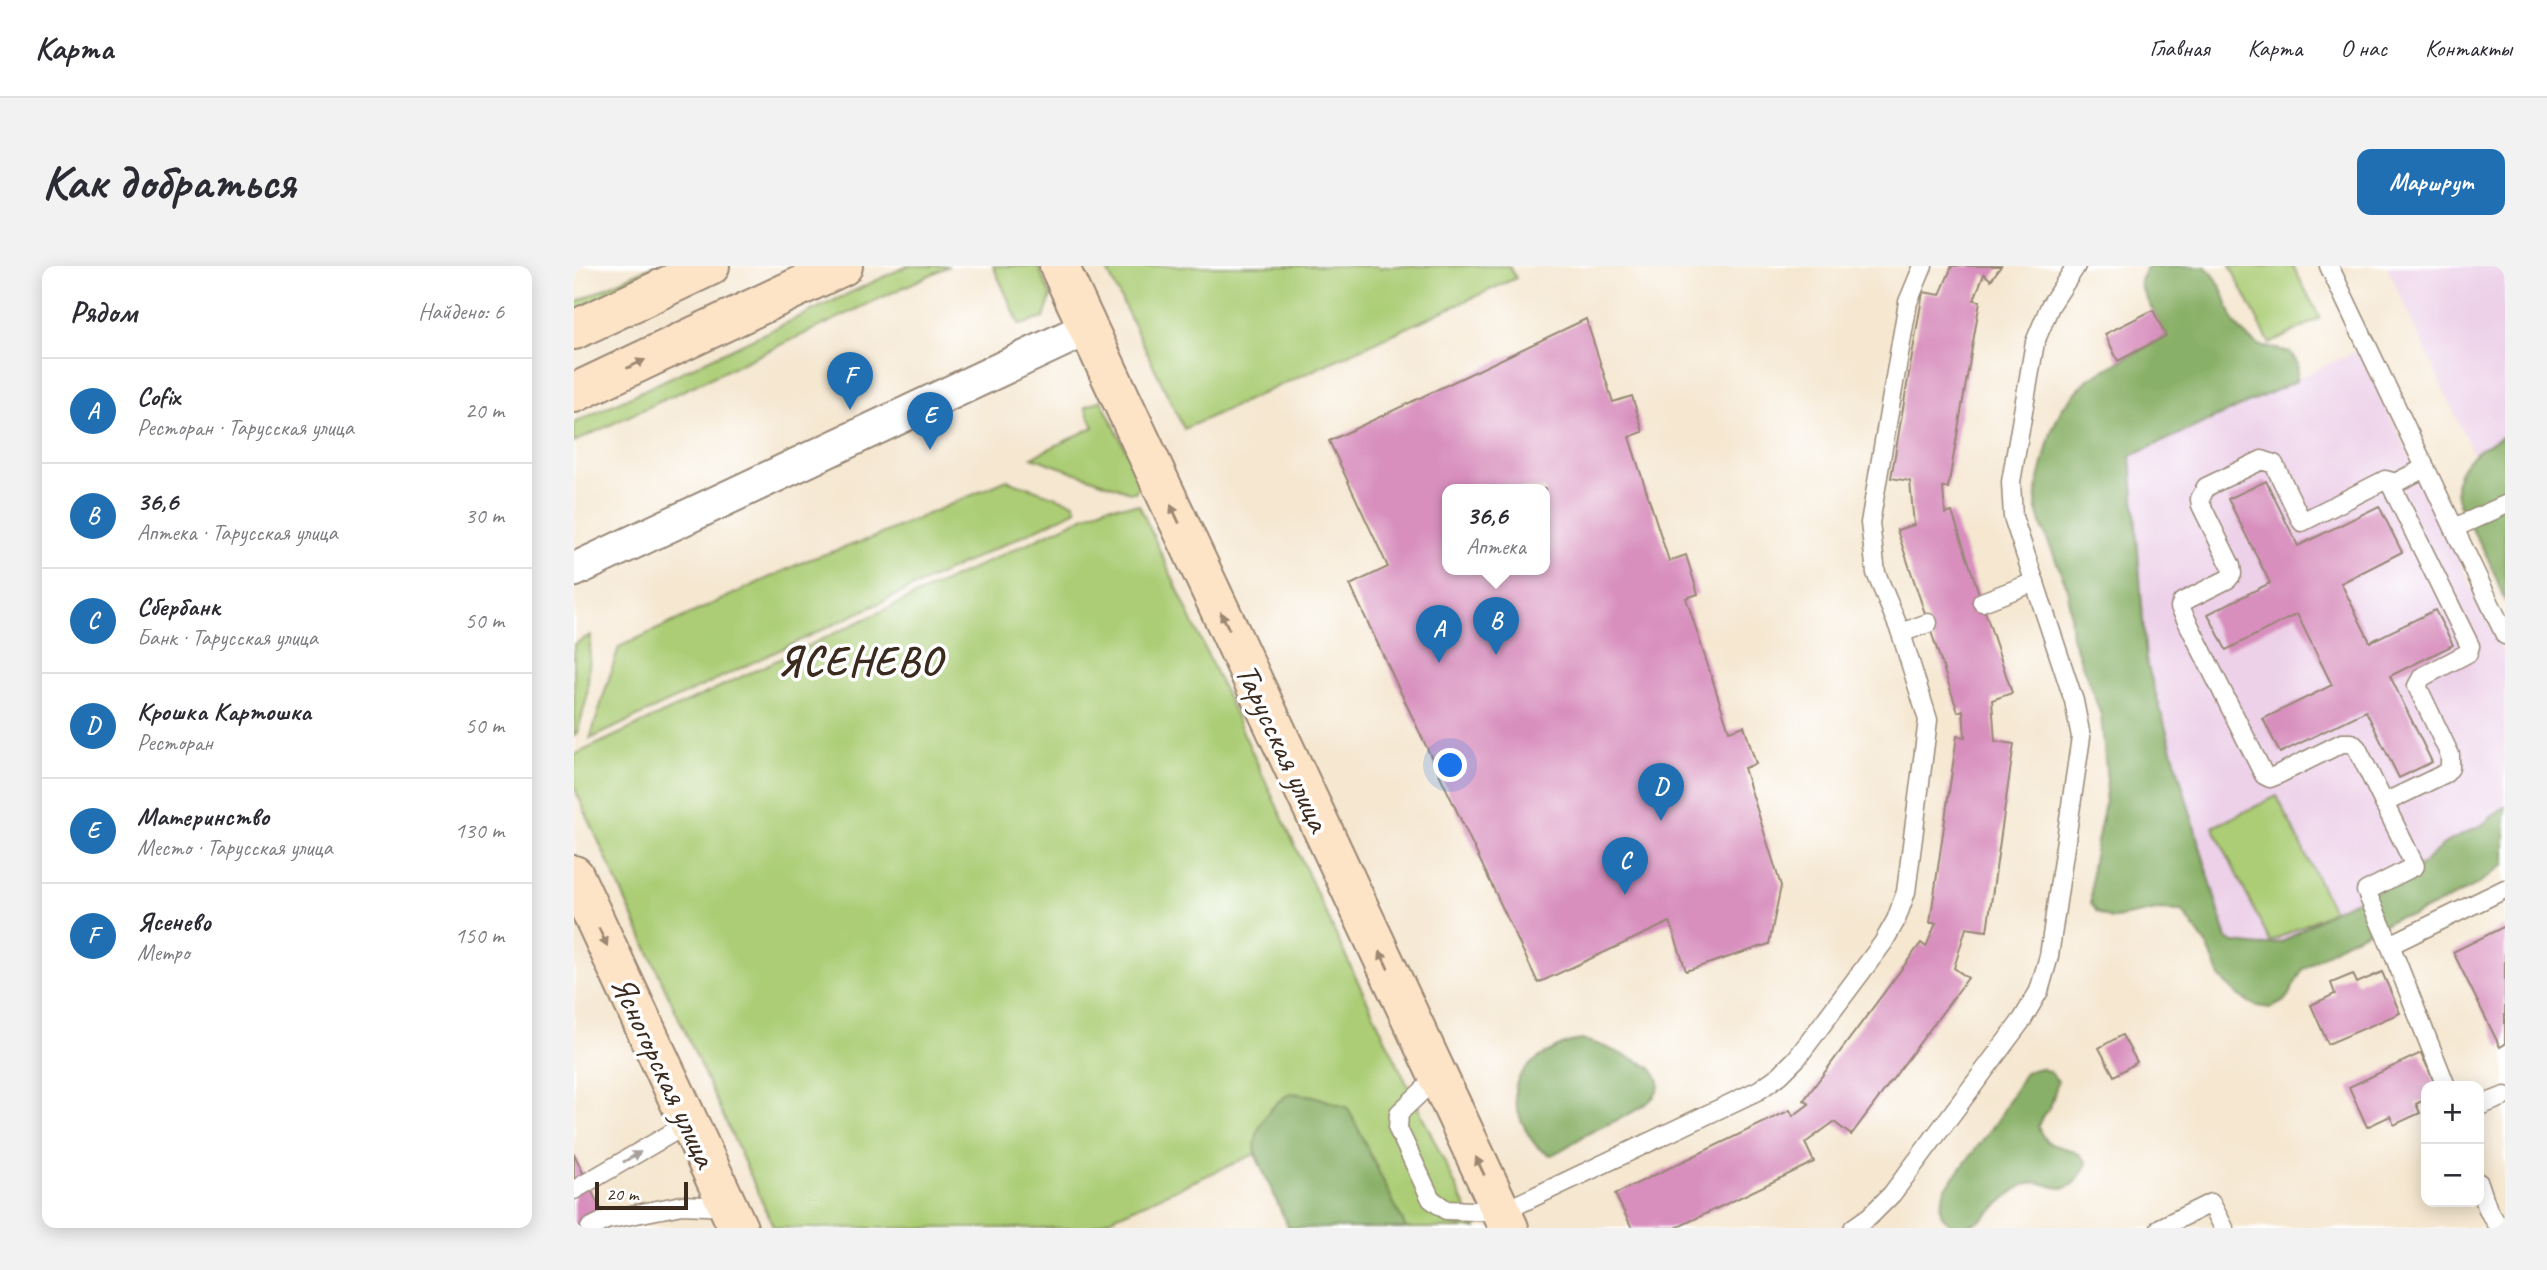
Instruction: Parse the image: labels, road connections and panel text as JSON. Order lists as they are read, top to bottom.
{
  "streets": {
    "main road": ["Тарусская улица", "Ясногорская улица"]
  },
  "one_way": ["Тарусская улица", "Ясногорская улица"],
  "districts": ["ЯСЕНЕВО"],
  "scale_bar": "20 m",
  "page": {
    "header": "Карта",
    "nav": [
      "Главная",
      "Карта",
      "О нас",
      "Контакты"
    ],
    "buttons": "Маршрут",
    "title": "Как добраться",
    "heading": ["Рядом", "Найдено: 6"],
    "pins": [
      "F",
      "E",
      "B",
      "A",
      "D",
      "C"
    ],
    "list": [
      {
        "mark": "A",
        "name": "Cofix",
        "note": "Ресторан · Тарусская улица",
        "value": "20 m"
      },
      {
        "mark": "B",
        "name": "36,6",
        "note": "Аптека · Тарусская улица",
        "value": "30 m"
      },
      {
        "mark": "C",
        "name": "Сбербанк",
        "note": "Банк · Тарусская улица",
        "value": "50 m"
      },
      {
        "mark": "D",
        "name": "Крошка Картошка",
        "note": "Ресторан",
        "value": "50 m"
      },
      {
        "mark": "E",
        "name": "Материнство",
        "note": "Место · Тарусская улица",
        "value": "130 m"
      },
      {
        "mark": "F",
        "name": "Ясенево",
        "note": "Метро",
        "value": "150 m"
      }
    ],
    "popup": ["36,6", "Аптека"],
    "map_buttons": ["+", "−"],
    "scale": "20 m"
  }
}
